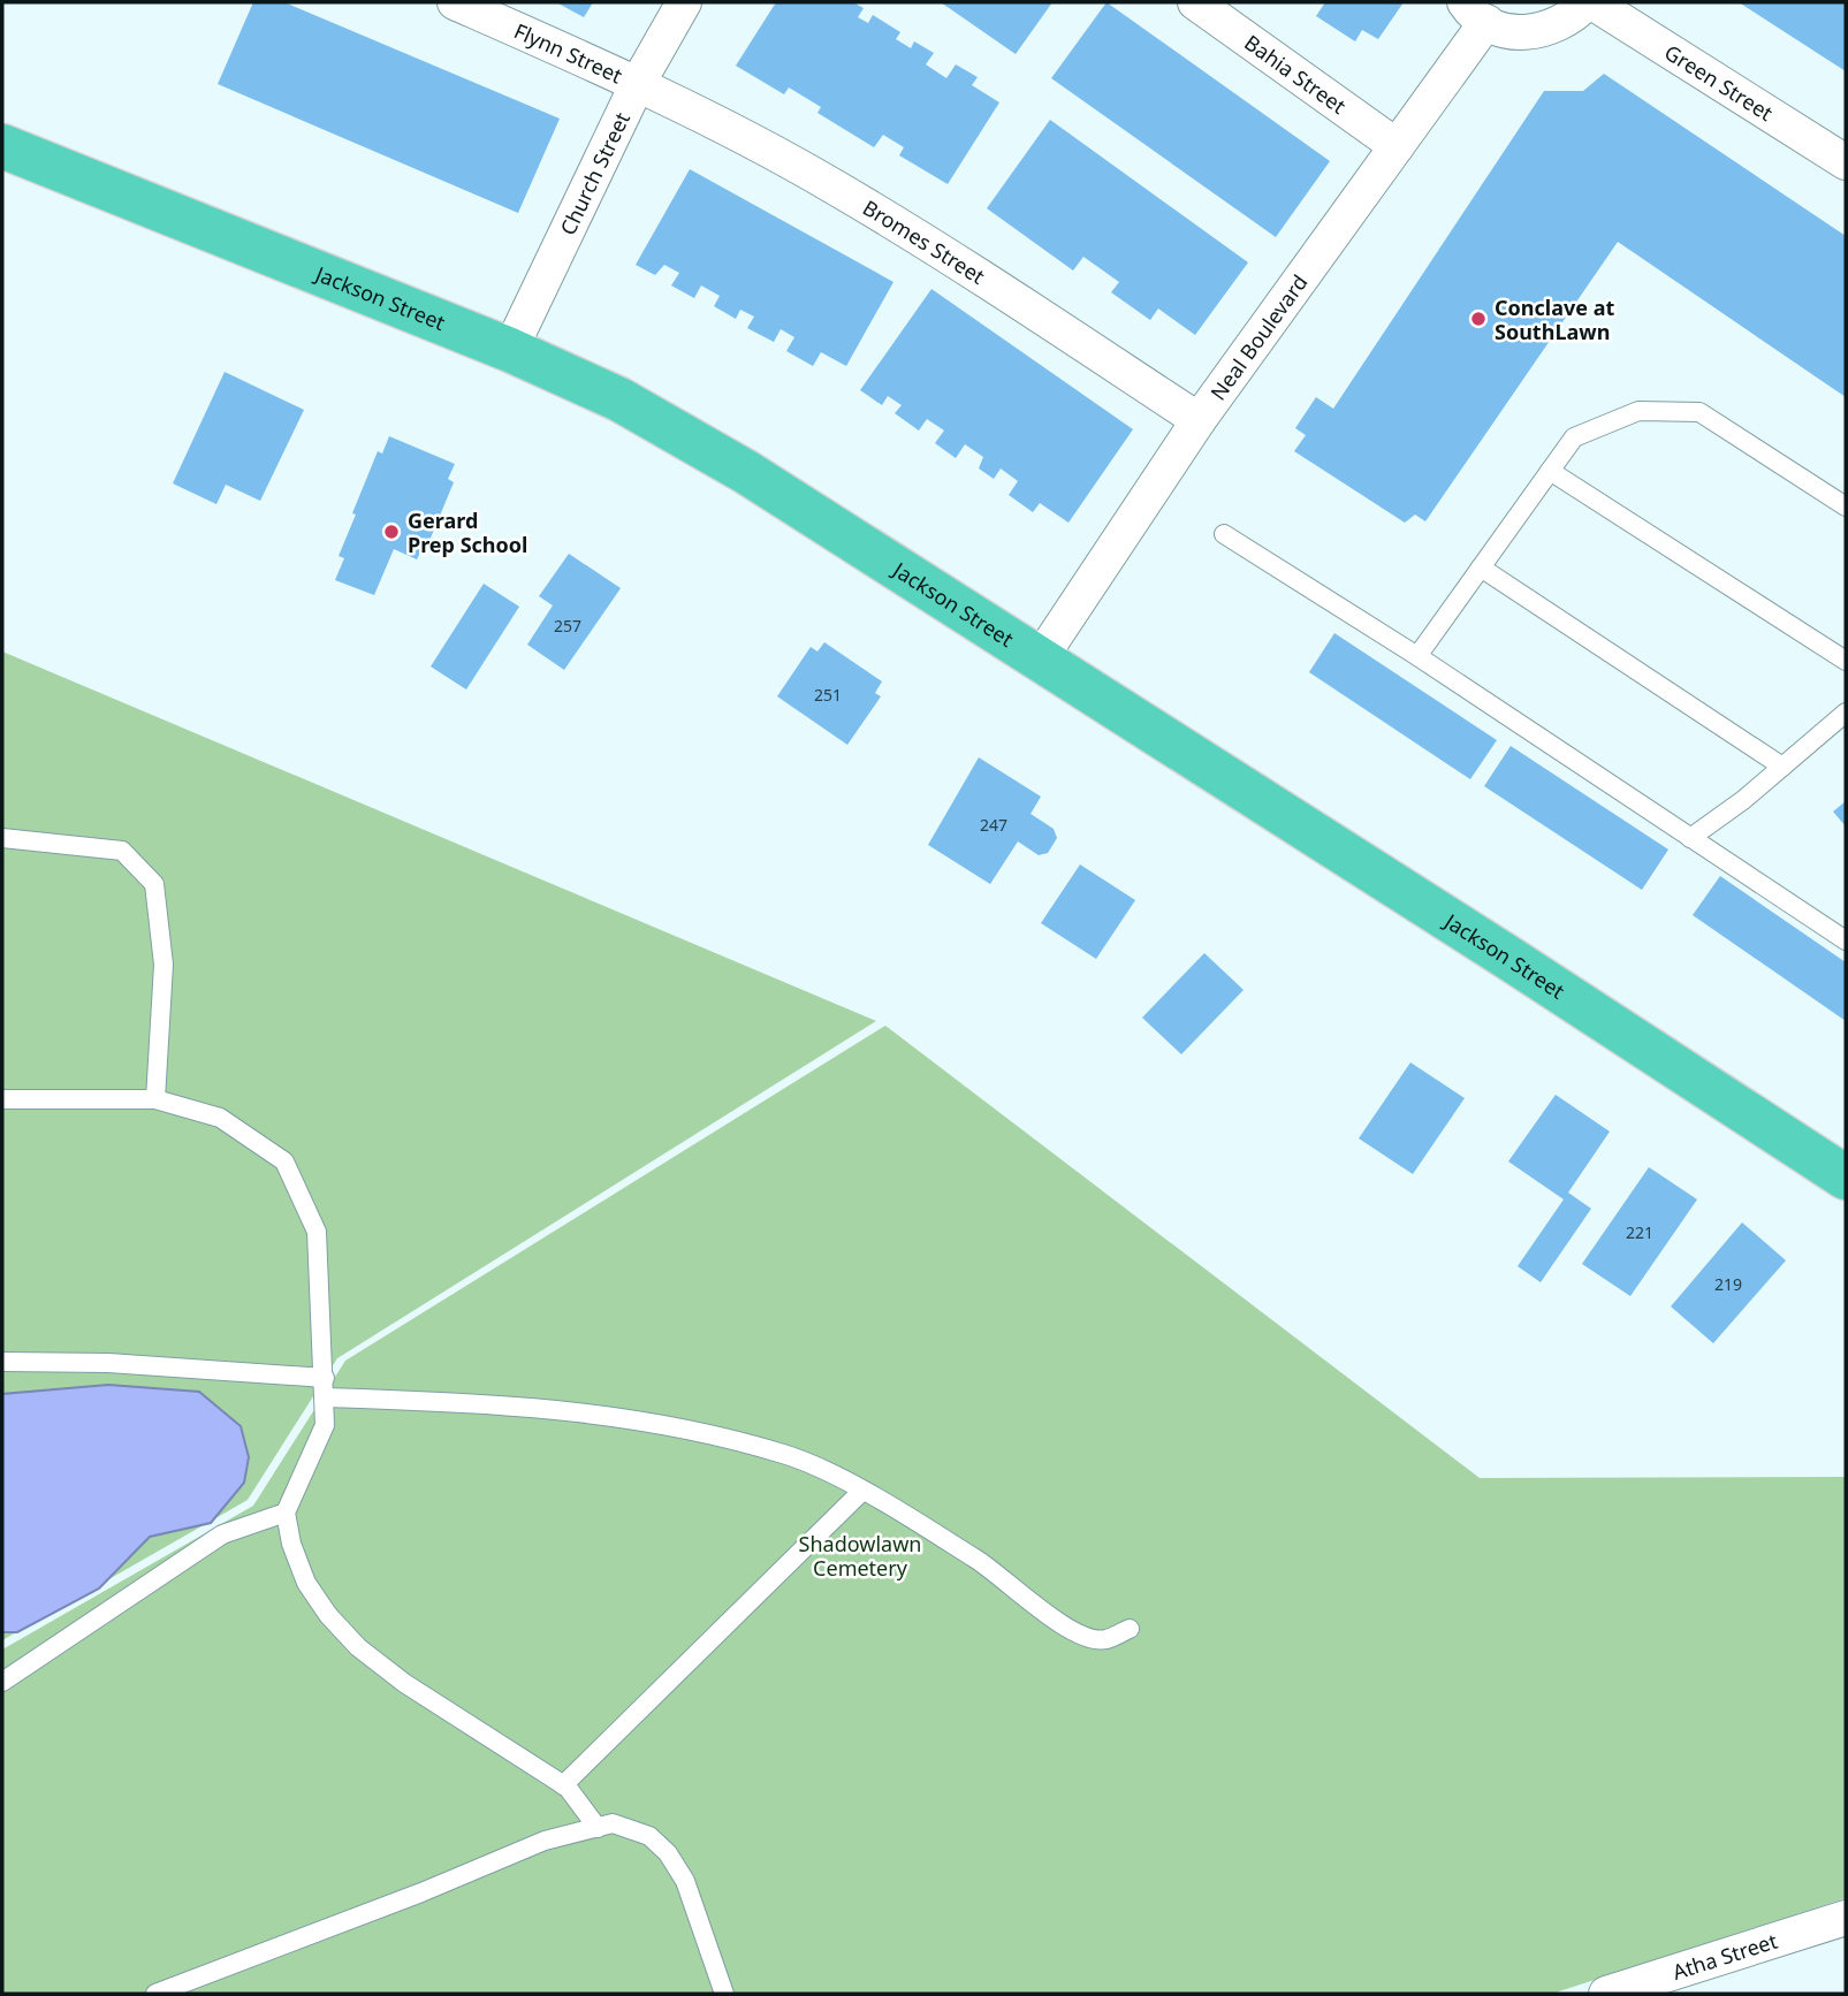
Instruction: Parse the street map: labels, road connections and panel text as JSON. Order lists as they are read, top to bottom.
{
  "streets": {
    "highway": ["Jackson Street"],
    "street": [
      "Flynn Street",
      "Bahia Street",
      "Green Street",
      "Church Street",
      "Bromes Street",
      "Neal Boulevard",
      "Atha Street"
    ]
  },
  "crossings": [
    ["Flynn Street", "Church Street"],
    ["Flynn Street", "Bromes Street"],
    ["Bahia Street", "Neal Boulevard"],
    ["Church Street", "Bromes Street"],
    ["Church Street", "Jackson Street"],
    ["Bromes Street", "Neal Boulevard"],
    ["Jackson Street", "Neal Boulevard"]
  ],
  "parks": ["Shadowlawn Cemetery"],
  "places": ["Conclave at SouthLawn", "Gerard Prep School"],
  "house_numbers": [
    "257",
    "251",
    "247",
    "221",
    "219"
  ]
}
